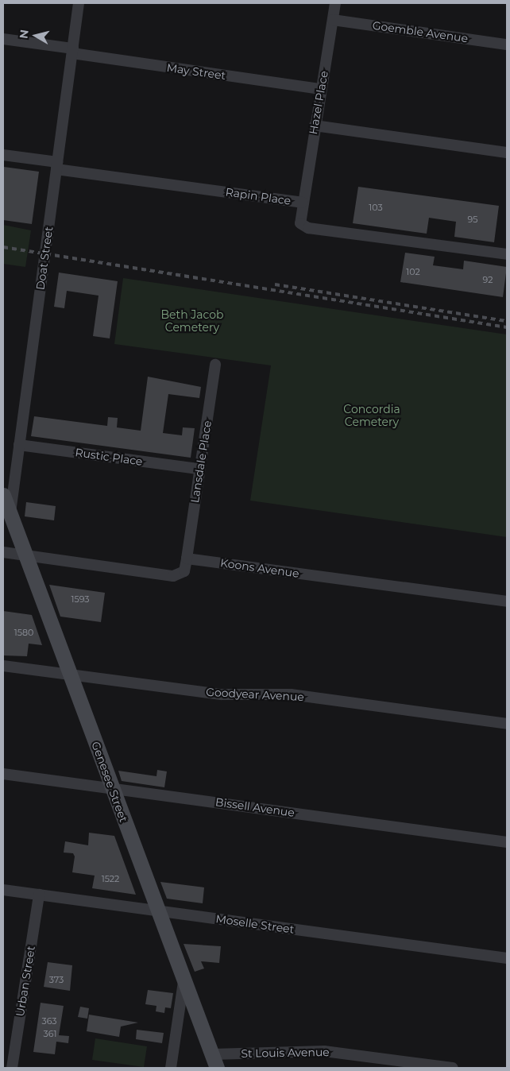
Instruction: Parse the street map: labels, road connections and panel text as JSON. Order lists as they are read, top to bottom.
{
  "streets": {
    "main road": ["Genesee Street"],
    "street": [
      "Goemble Avenue",
      "May Street",
      "Hazel Place",
      "Rapin Place",
      "Doat Street",
      "Rustic Place",
      "Lansdale Place",
      "Koons Avenue",
      "Goodyear Avenue",
      "Bissell Avenue",
      "Moselle Street",
      "Urban Street",
      "St Louis Avenue"
    ]
  },
  "crossings": [
    ["Goemble Avenue", "Hazel Place"],
    ["May Street", "Hazel Place"],
    ["May Street", "Doat Street"],
    ["Hazel Place", "Rapin Place"],
    ["Rapin Place", "Doat Street"],
    ["Doat Street", "Rustic Place"],
    ["Doat Street", "Genesee Street"],
    ["Rustic Place", "Lansdale Place"],
    ["Lansdale Place", "Koons Avenue"],
    ["Goodyear Avenue", "Genesee Street"],
    ["Genesee Street", "Bissell Avenue"],
    ["Genesee Street", "Moselle Street"],
    ["Genesee Street", "St Louis Avenue"],
    ["Moselle Street", "Urban Street"]
  ],
  "parks": ["Beth Jacob Cemetery", "Concordia Cemetery"],
  "house_numbers": [
    "103",
    "95",
    "102",
    "92",
    "1593",
    "1580",
    "1522",
    "373",
    "363",
    "361"
  ],
  "north": "left"
}
